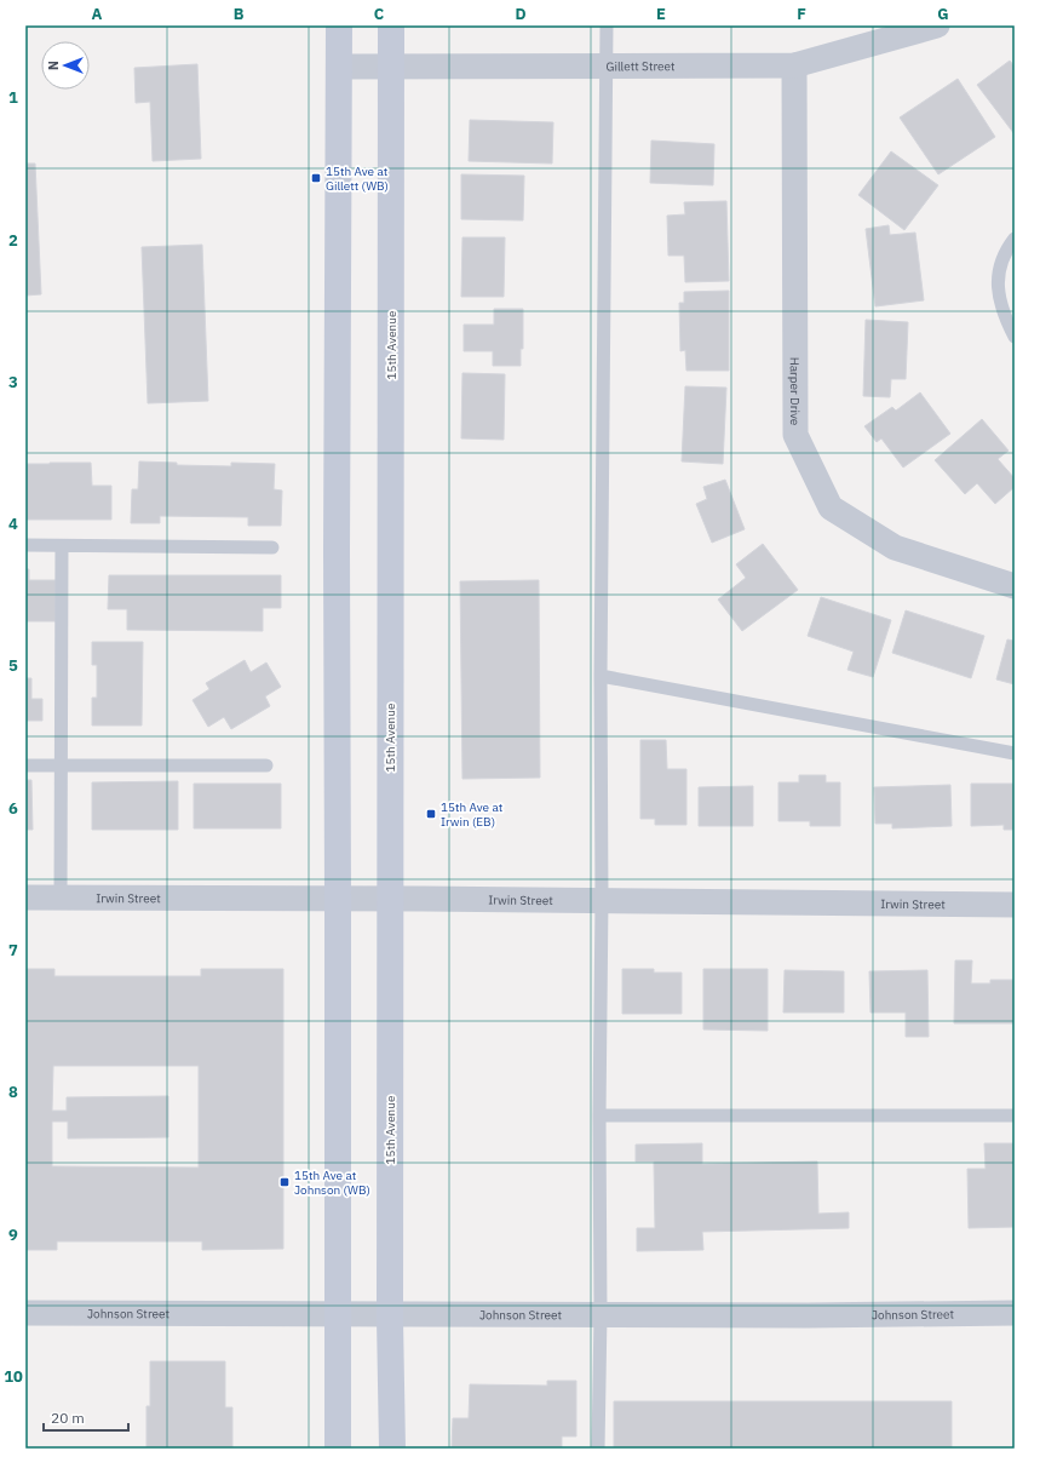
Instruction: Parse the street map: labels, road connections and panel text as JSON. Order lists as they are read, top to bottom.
{
  "streets": {
    "main road": ["15th Avenue"],
    "street": [
      "Gillett Street",
      "Harper Drive",
      "Irwin Street",
      "Johnson Street"
    ]
  },
  "crossings": [
    ["Gillett Street", "15th Avenue"],
    ["Gillett Street", "Harper Drive"],
    ["15th Avenue", "Irwin Street"],
    ["15th Avenue", "Johnson Street"]
  ],
  "places": {
    "transit": ["15th Ave at Gillett (WB)", "15th Ave at Irwin (EB)", "15th Ave at Johnson (WB)"]
  },
  "scale_bar": "20 m",
  "north": "left",
  "grid": {
    "columns": [
      "A",
      "B",
      "C",
      "D",
      "E",
      "F",
      "G"
    ],
    "rows": [
      "1",
      "2",
      "3",
      "4",
      "5",
      "6",
      "7",
      "8",
      "9",
      "10"
    ]
  }
}
